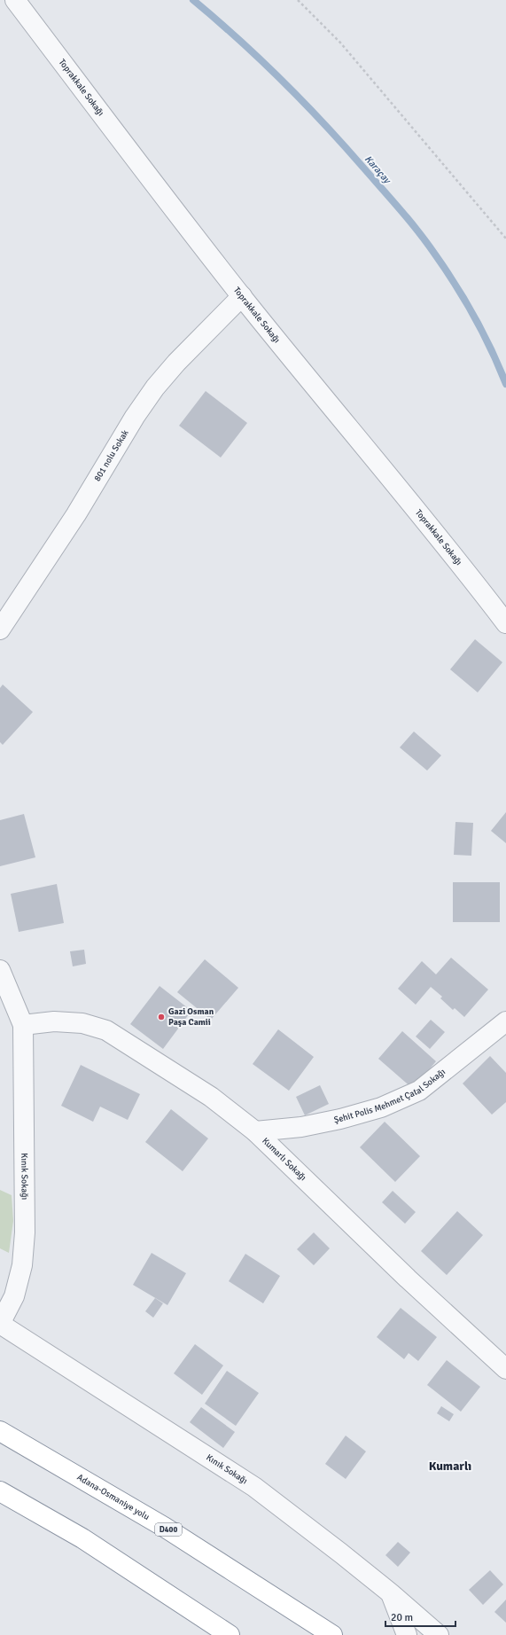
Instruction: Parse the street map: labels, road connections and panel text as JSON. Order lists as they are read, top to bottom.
{
  "streets": {
    "highway": ["Adana-Osmaniye yolu", "D400"],
    "street": [
      "Toprakkale Sokağı",
      "801 nolu Sokak",
      "Şehit Polis Mehmet Çatal Sokağı",
      "Kumarlı Sokağı",
      "Kınık Sokağı"
    ]
  },
  "crossings": [
    ["Toprakkale Sokağı", "801 nolu Sokak"],
    ["Şehit Polis Mehmet Çatal Sokağı", "Kumarlı Sokağı"],
    ["Kumarlı Sokağı", "Kınık Sokağı"]
  ],
  "districts": ["Kumarlı"],
  "water": ["Karaçay"],
  "places": ["Gazi Osman Paşa Camii"],
  "scale_bar": "20 m"
}
